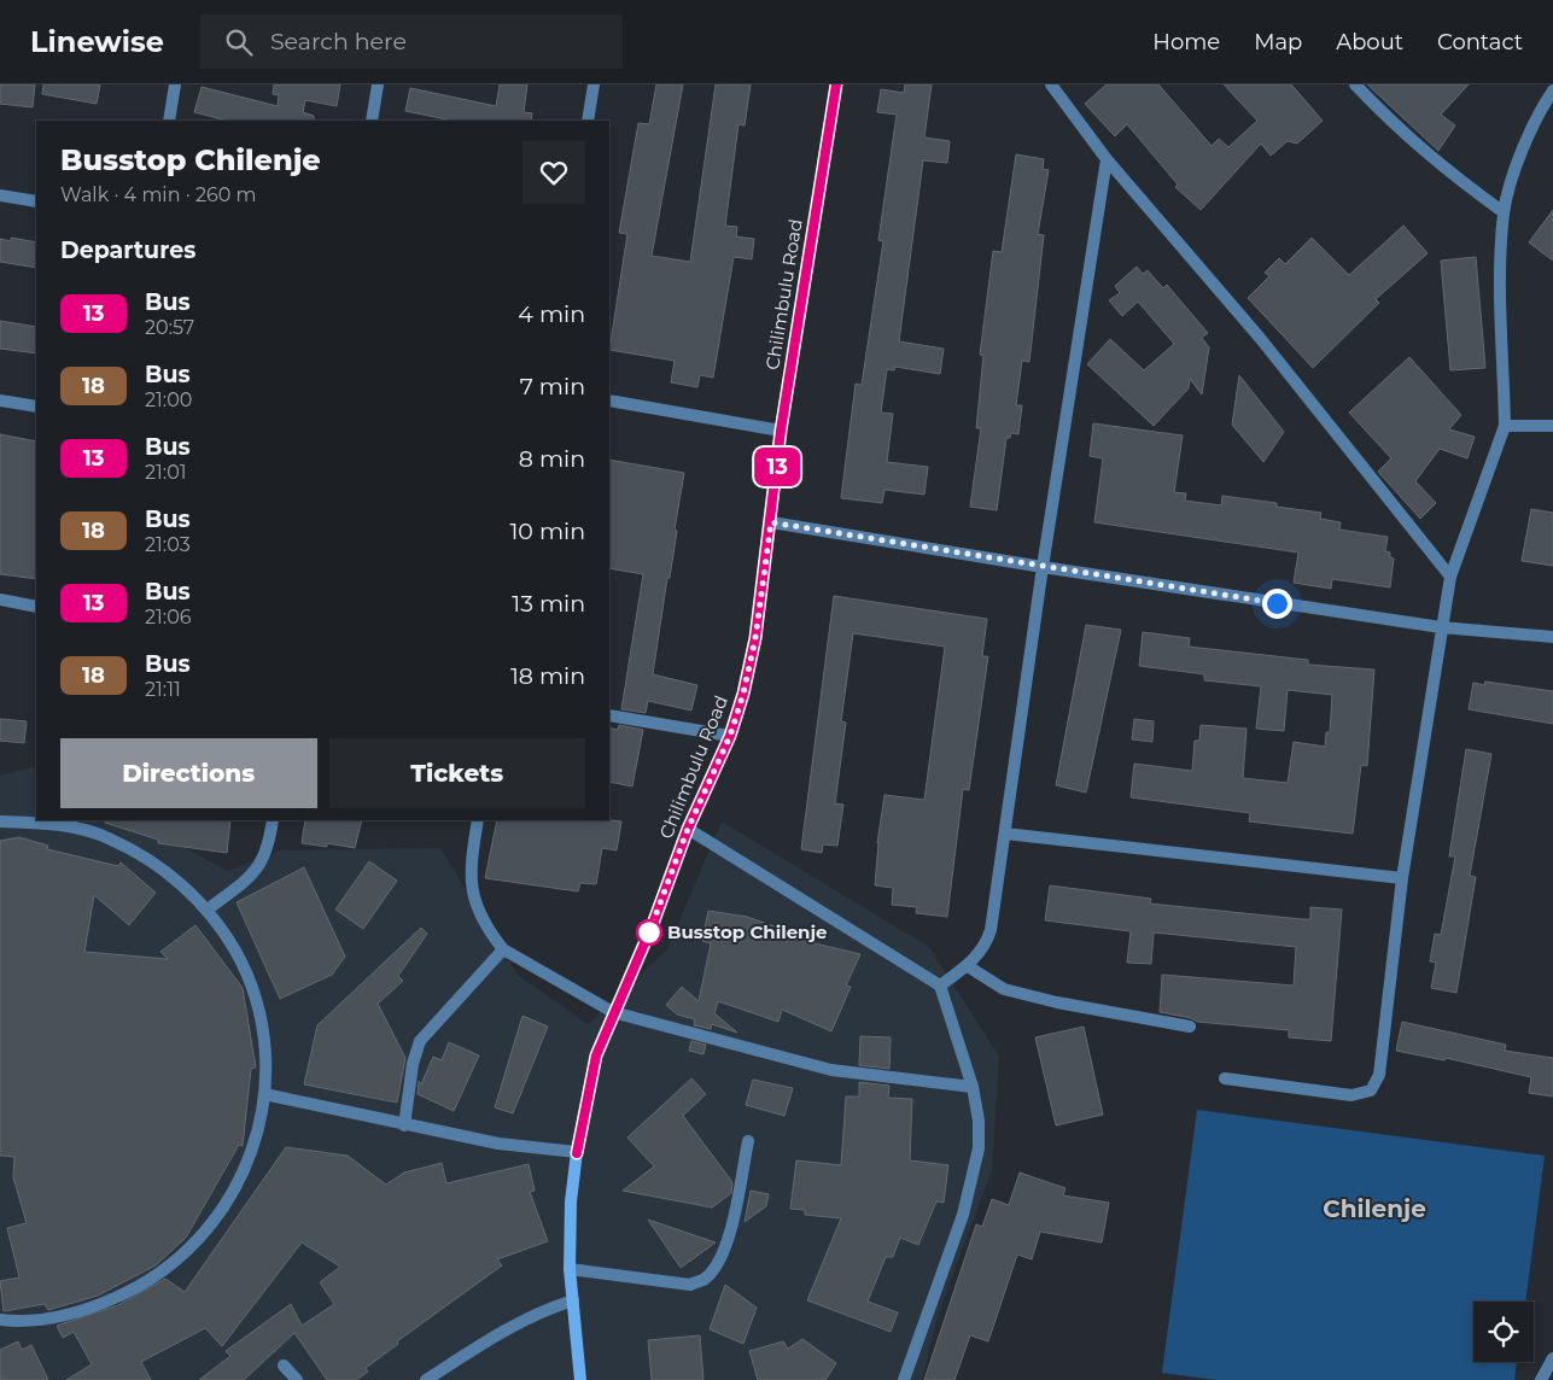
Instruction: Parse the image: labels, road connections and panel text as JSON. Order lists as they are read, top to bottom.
{
  "streets": {
    "main road": ["Chilimbulu Road"]
  },
  "districts": ["Chilenje"],
  "places": ["Busstop Chilenje"],
  "lines": ["bus line 13"],
  "page": {
    "header": "Linewise",
    "search": "Search here",
    "nav": [
      "Home",
      "Map",
      "About",
      "Contact"
    ],
    "on_map": "13",
    "heading": [
      ["Busstop Chilenje", "Walk · 4 min · 260 m"],
      "Departures"
    ],
    "list": [
      {
        "mark": "13",
        "name": "Bus",
        "note": "20:57",
        "value": "4 min"
      },
      {
        "mark": "18",
        "name": "Bus",
        "note": "21:00",
        "value": "7 min"
      },
      {
        "mark": "13",
        "name": "Bus",
        "note": "21:01",
        "value": "8 min"
      },
      {
        "mark": "18",
        "name": "Bus",
        "note": "21:03",
        "value": "10 min"
      },
      {
        "mark": "13",
        "name": "Bus",
        "note": "21:06",
        "value": "13 min"
      },
      {
        "mark": "18",
        "name": "Bus",
        "note": "21:11",
        "value": "18 min"
      }
    ],
    "buttons": ["Directions", "Tickets"]
  }
}
